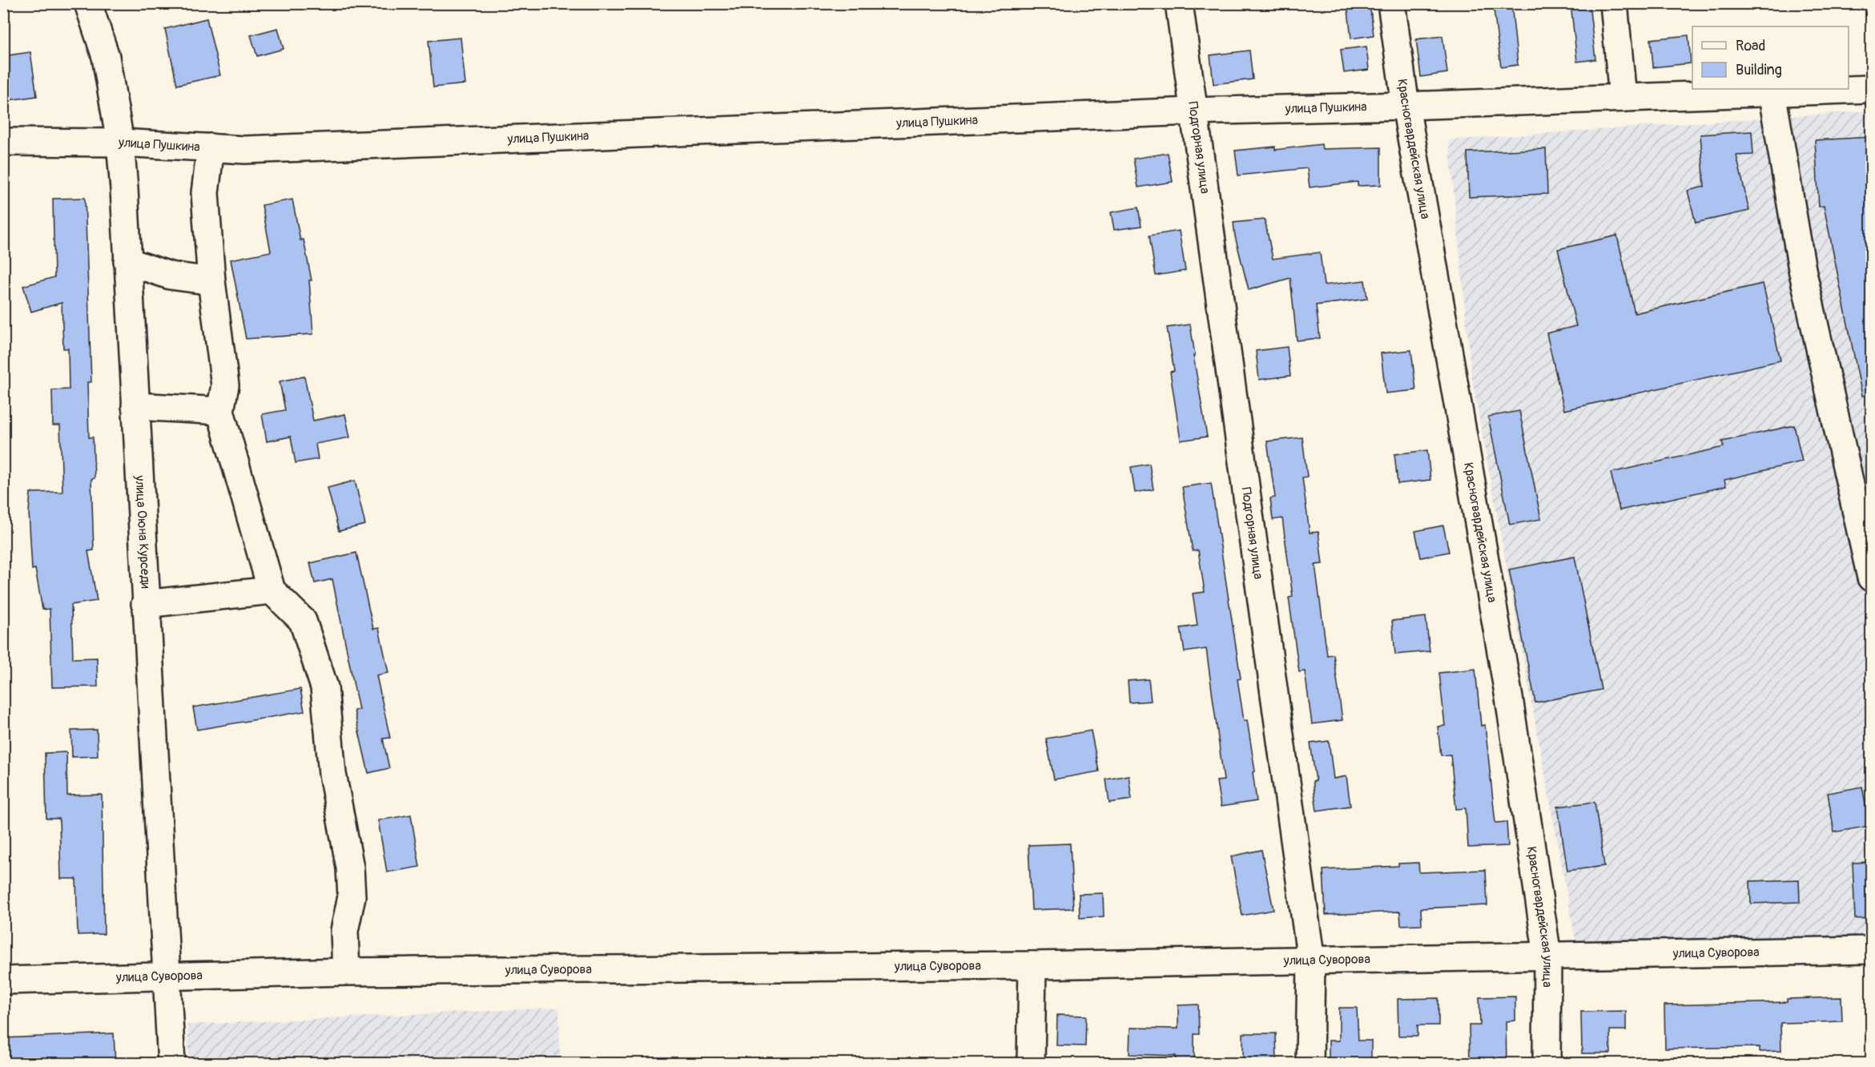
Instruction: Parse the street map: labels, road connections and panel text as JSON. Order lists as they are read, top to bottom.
{
  "streets": {
    "street": [
      "улица Пушкина",
      "Подгорная улица",
      "Красногвардейская улица",
      "улица Оюна Курседи",
      "улица Суворова"
    ]
  },
  "crossings": [
    ["улица Пушкина", "Подгорная улица"],
    ["улица Пушкина", "Красногвардейская улица"],
    ["улица Пушкина", "улица Оюна Курседи"],
    ["Подгорная улица", "улица Суворова"],
    ["Красногвардейская улица", "улица Суворова"],
    ["улица Оюна Курседи", "улица Суворова"]
  ],
  "legend": ["Road", "Building"]
}
